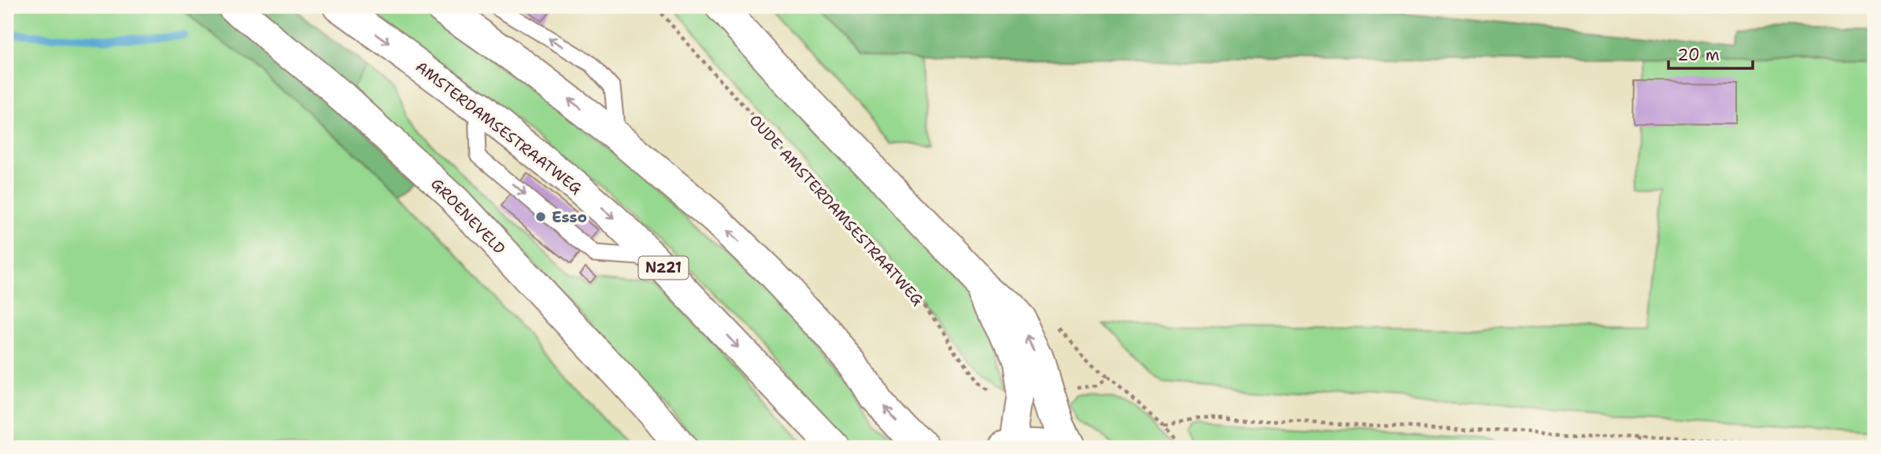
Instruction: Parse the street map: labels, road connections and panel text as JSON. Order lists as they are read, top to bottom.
{
  "streets": {
    "street": ["AMSTERDAMSESTRAATWEG", "GROENEVELD", "N221"],
    "path": ["OUDE AMSTERDAMSESTRAATWEG"]
  },
  "places": ["Esso"],
  "scale_bar": "20 m"
}
